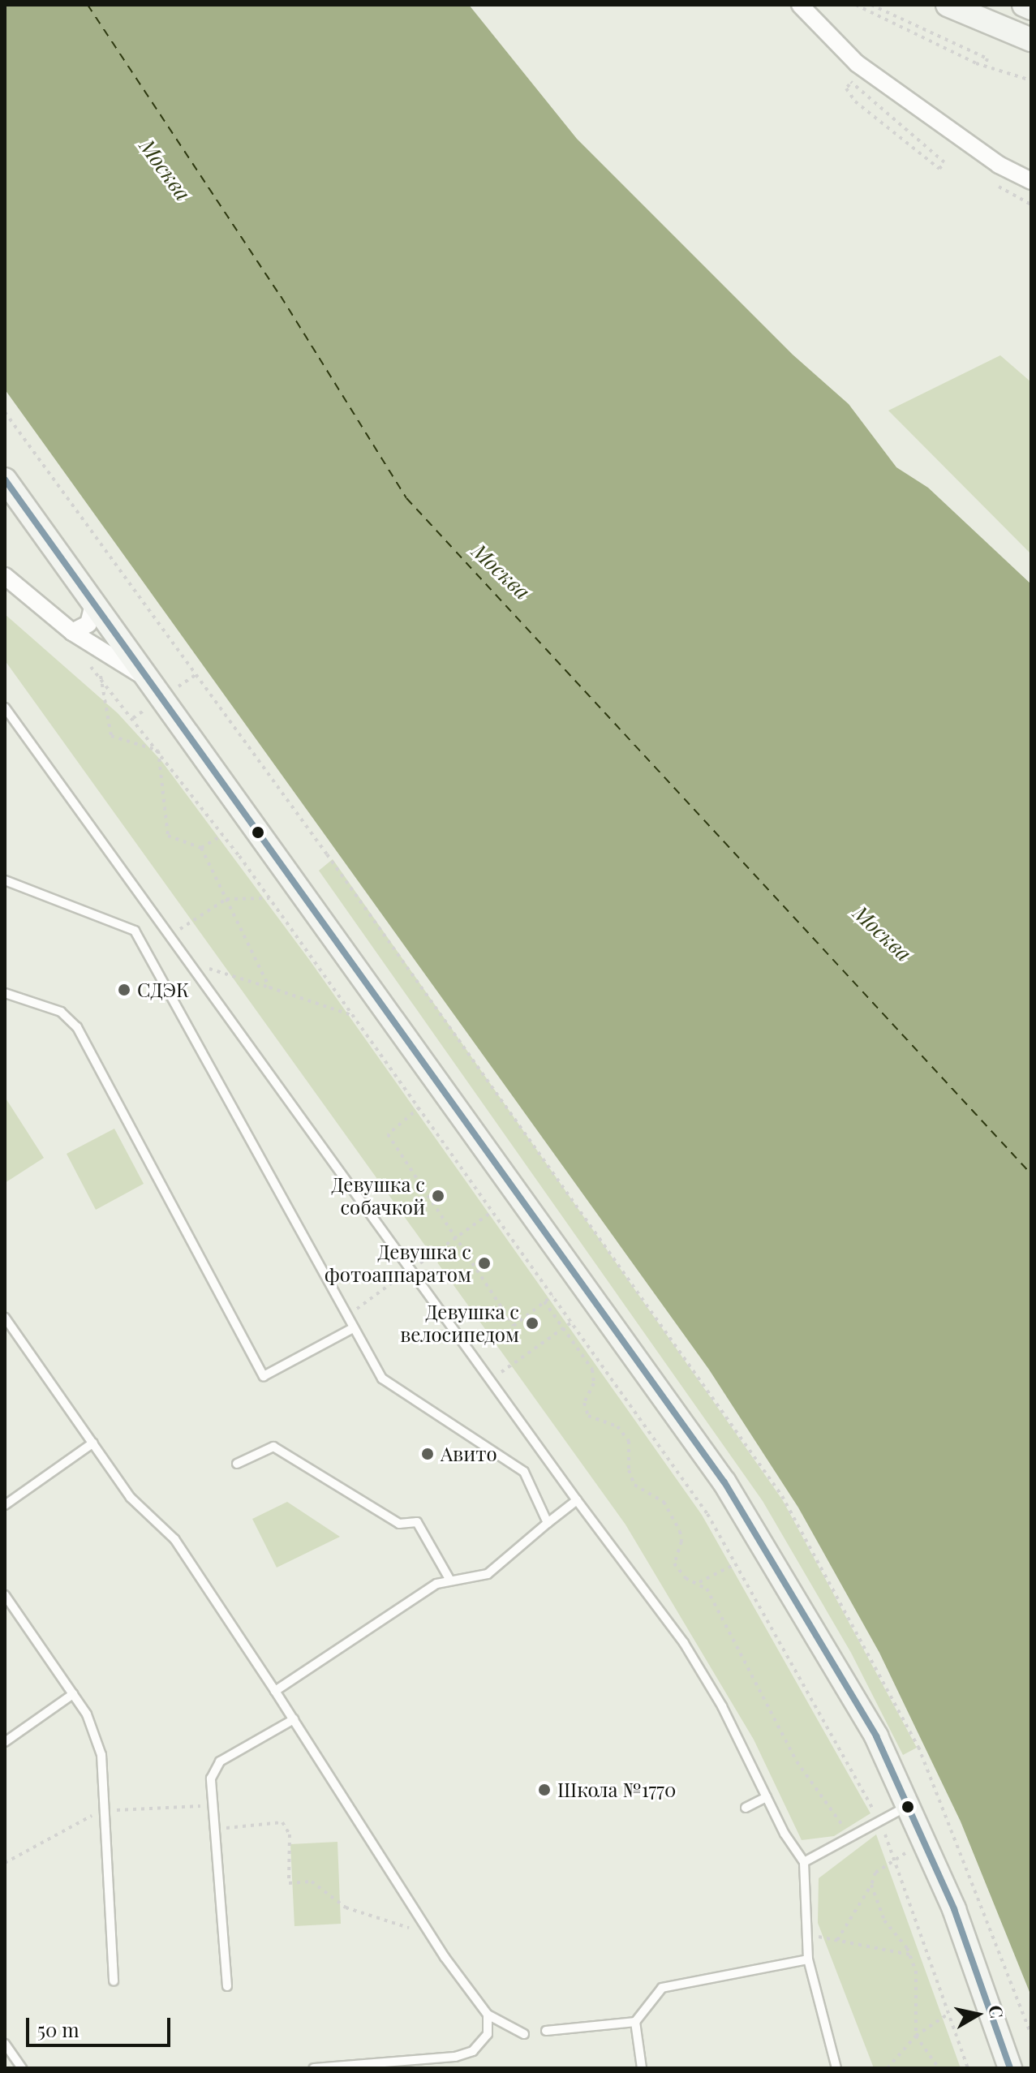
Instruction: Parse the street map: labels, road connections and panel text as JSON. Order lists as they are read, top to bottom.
{
  "water": ["Москва"],
  "places": [
    "СДЭК",
    "Девушка с собачкой",
    "Девушка с фотоаппаратом",
    "Девушка с велосипедом",
    "Авито",
    "Школа №1770"
  ],
  "scale_bar": "50 m",
  "north": "right"
}
